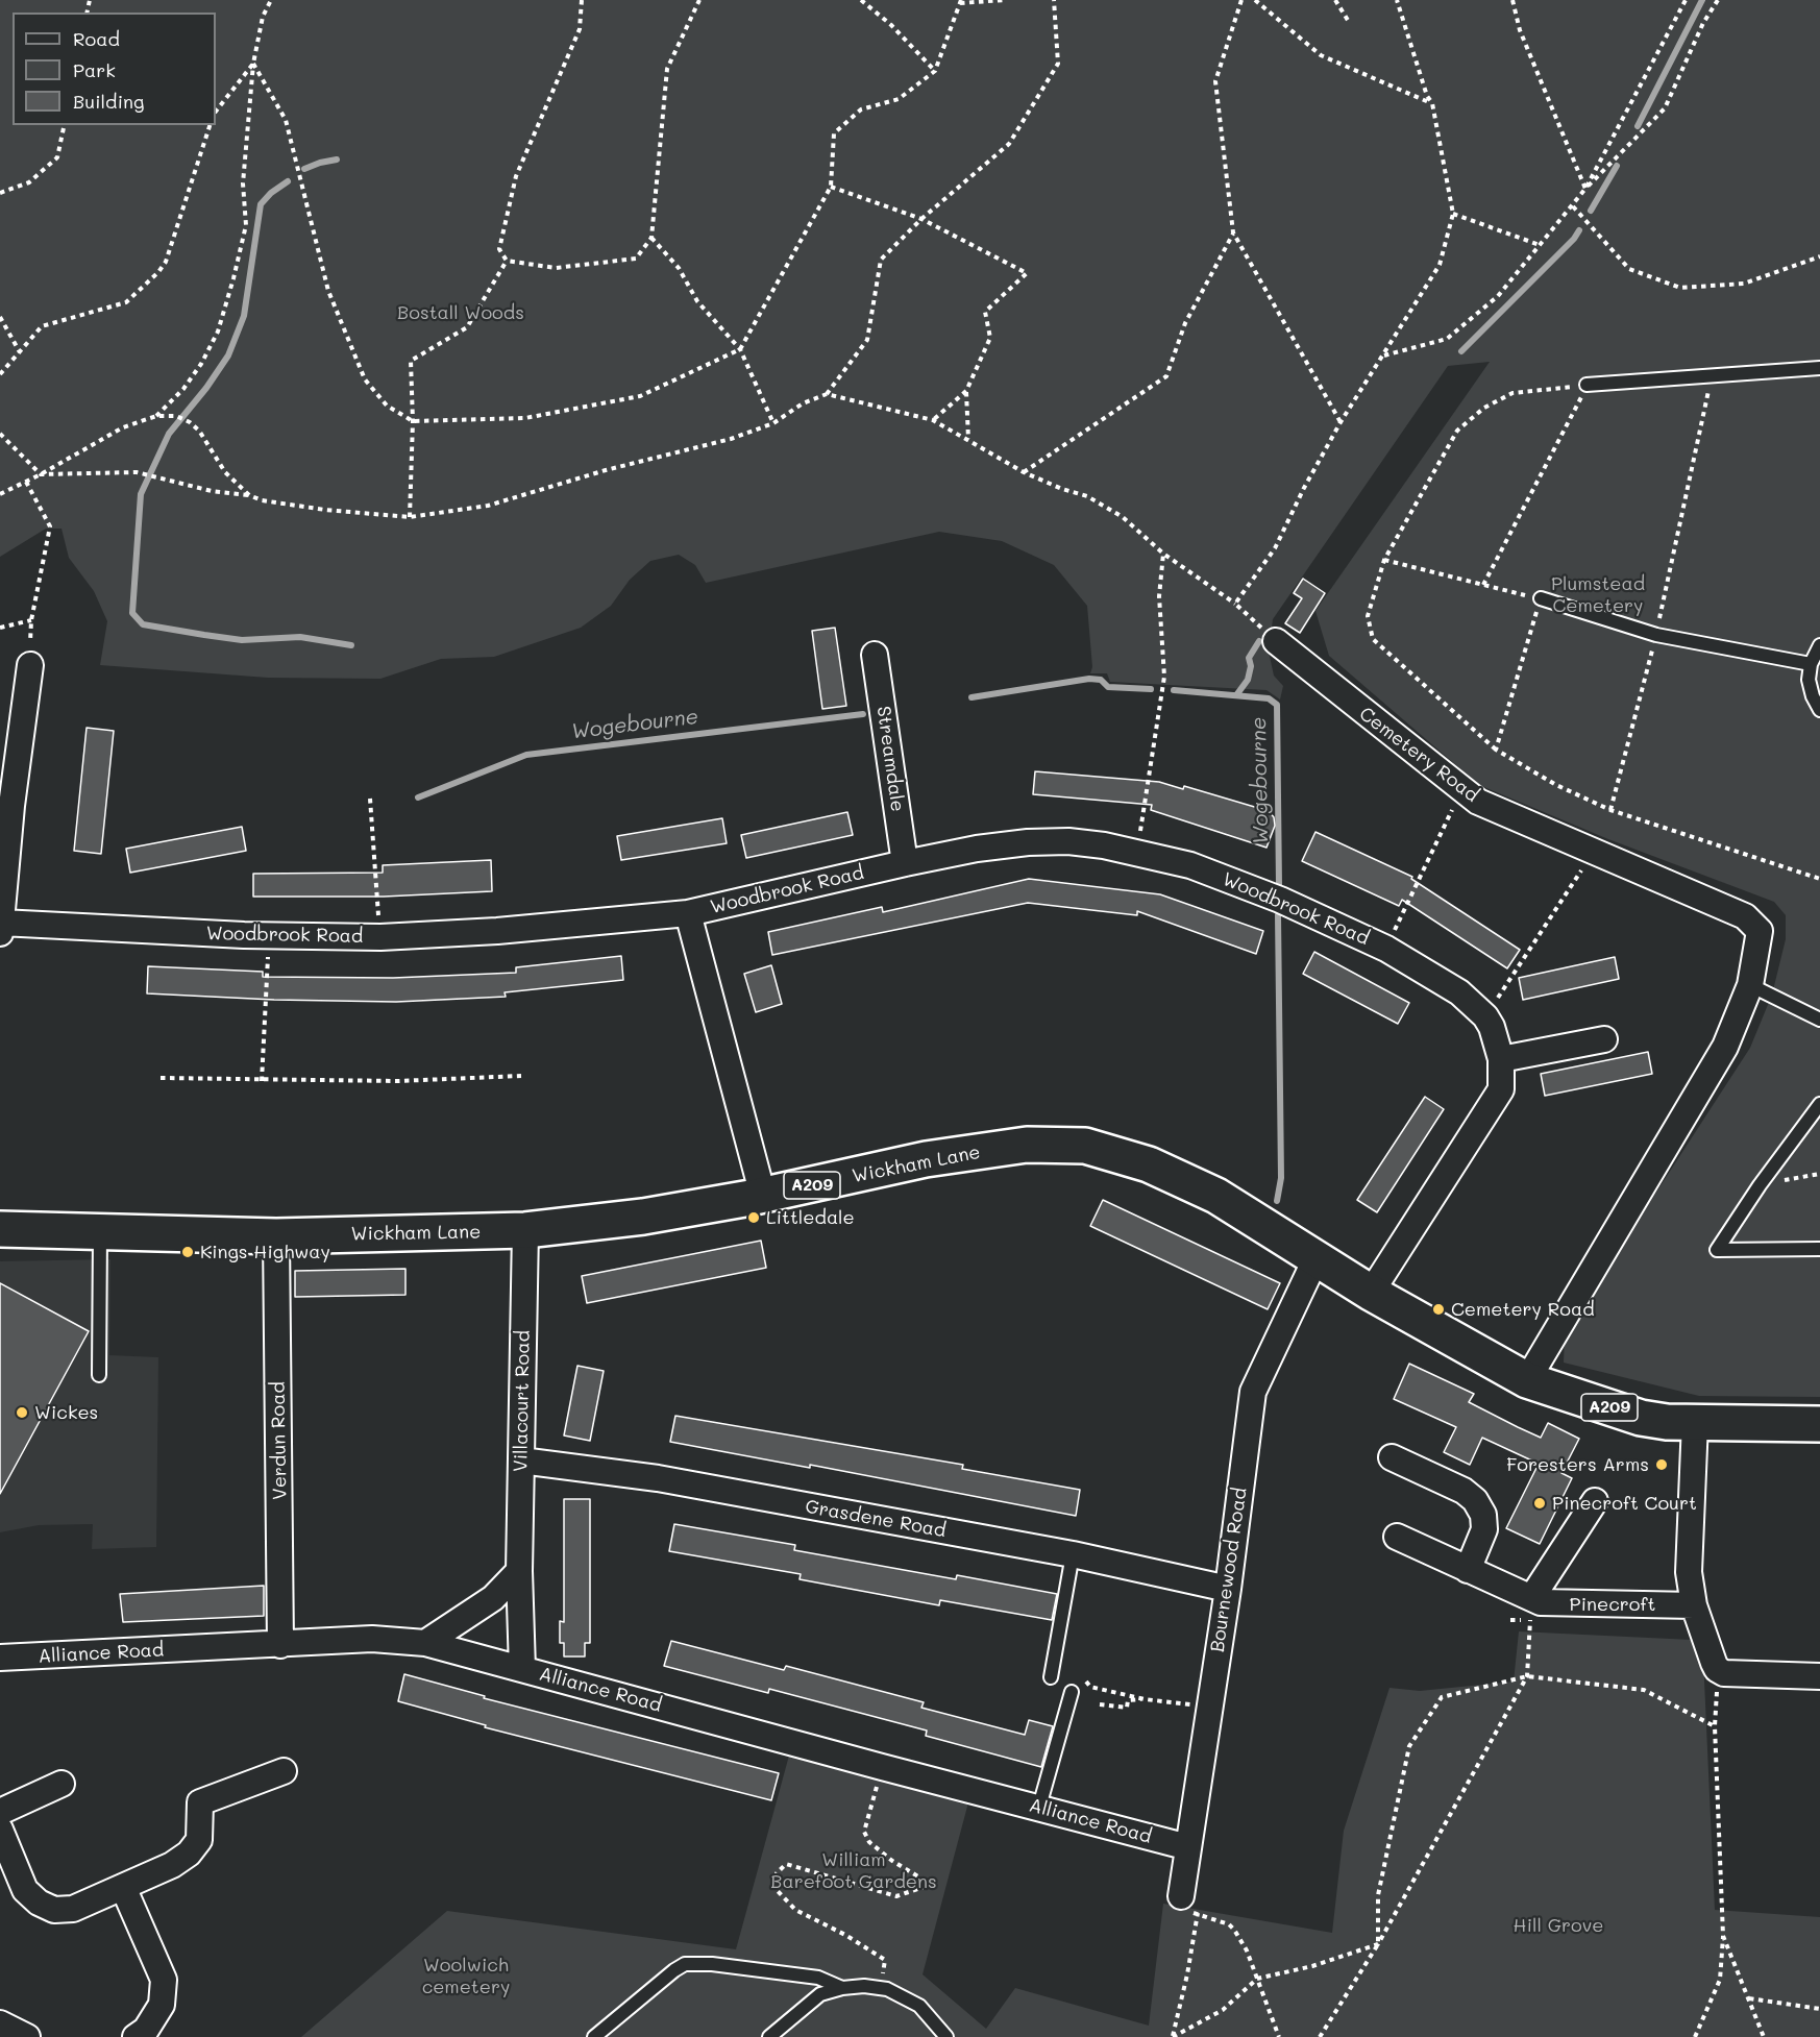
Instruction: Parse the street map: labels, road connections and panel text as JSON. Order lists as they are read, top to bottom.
{
  "streets": {
    "main road": ["Wickham Lane", "A209"],
    "street": [
      "Cemetery Road",
      "Streamdale",
      "Woodbrook Road",
      "Villacourt Road",
      "Verdun Road",
      "Grasdene Road",
      "Bournewood Road",
      "Pinecroft",
      "Alliance Road"
    ]
  },
  "crossings": [
    ["Cemetery Road", "Wickham Lane"],
    ["Streamdale", "Woodbrook Road"],
    ["Woodbrook Road", "Wickham Lane"],
    ["Wickham Lane", "A209"],
    ["Wickham Lane", "Villacourt Road"],
    ["Wickham Lane", "Verdun Road"],
    ["Wickham Lane", "Bournewood Road"],
    ["Villacourt Road", "Grasdene Road"],
    ["Villacourt Road", "Alliance Road"],
    ["Verdun Road", "Alliance Road"],
    ["Grasdene Road", "Bournewood Road"],
    ["Bournewood Road", "Alliance Road"]
  ],
  "water": ["Wogebourne"],
  "parks": [
    "Bostall Woods",
    "Plumstead Cemetery",
    "William Barefoot Gardens",
    "Hill Grove",
    "Woolwich cemetery"
  ],
  "places": [
    "Littledale",
    "Kings Highway",
    "Cemetery Road",
    "Wickes",
    "Foresters Arms",
    "Pinecroft Court"
  ],
  "legend": ["Road", "Park", "Building"]
}
